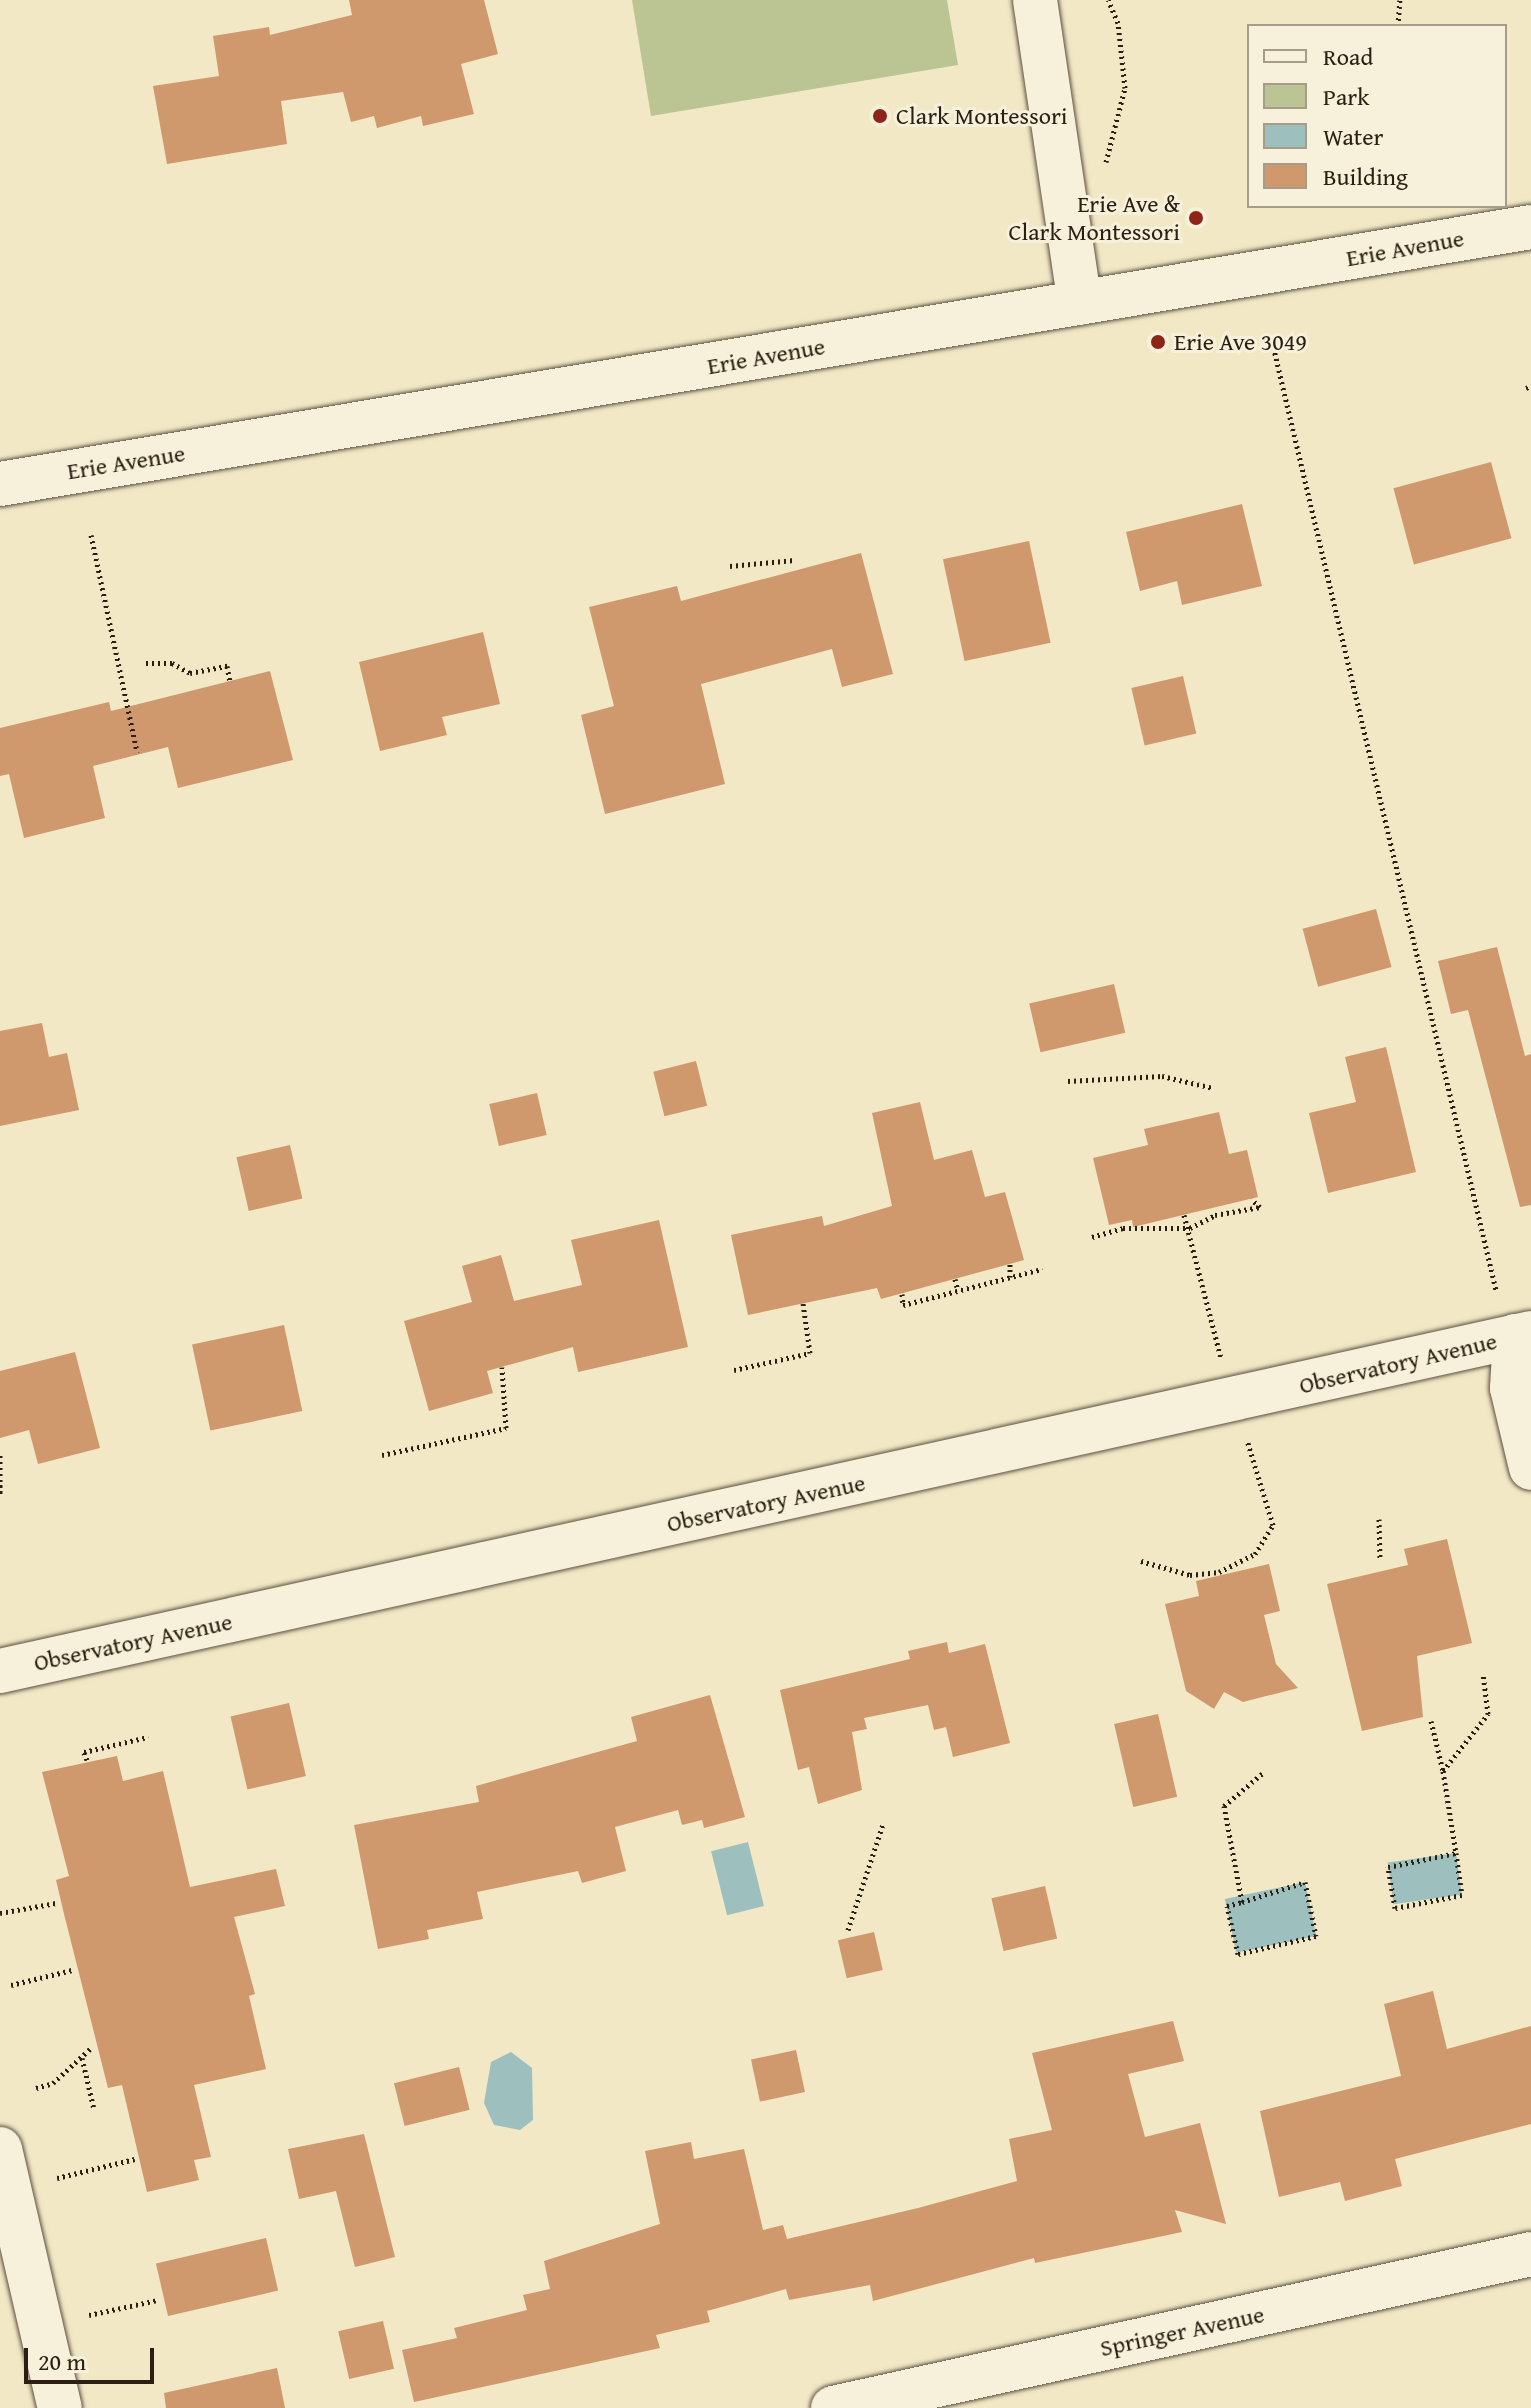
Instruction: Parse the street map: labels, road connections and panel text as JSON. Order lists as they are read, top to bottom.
{
  "streets": {
    "street": ["Erie Avenue", "Observatory Avenue", "Springer Avenue"]
  },
  "places": ["Clark Montessori", "Erie Ave & Clark Montessori", "Erie Ave 3049"],
  "legend": [
    "Road",
    "Park",
    "Water",
    "Building"
  ],
  "scale_bar": "20 m"
}
